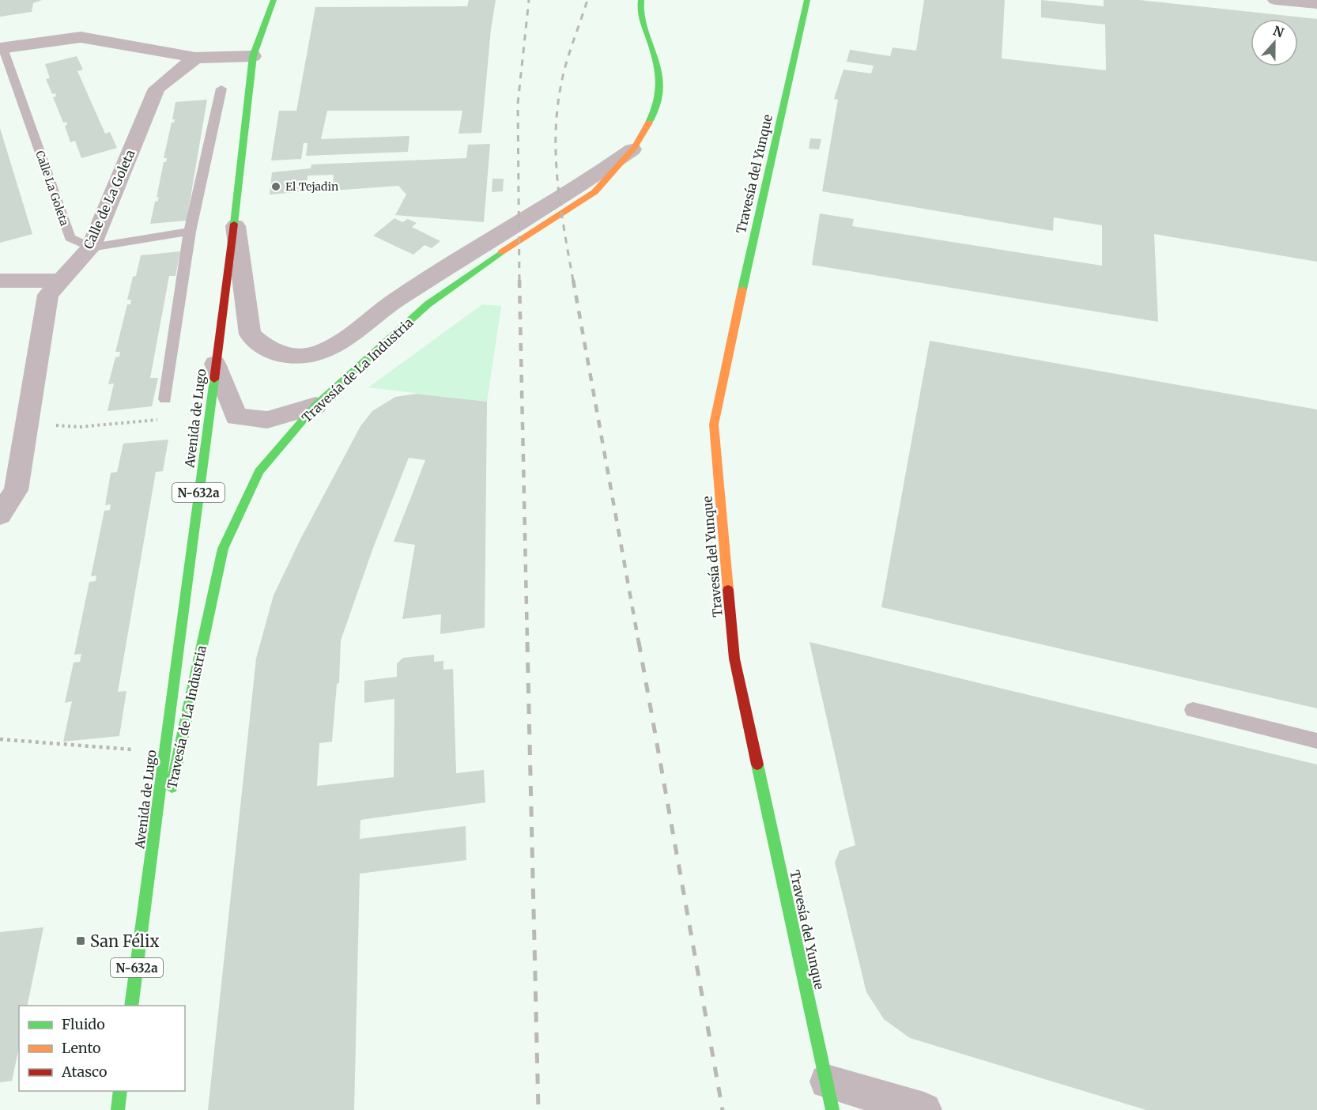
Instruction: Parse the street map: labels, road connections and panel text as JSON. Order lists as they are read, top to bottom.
{
  "streets": {
    "street": [
      "Travesía del Yunque",
      "Calle de La Goleta",
      "Travesía de La Industria",
      "Avenida de Lugo",
      "N-632a"
    ],
    "lane": ["Calle La Goleta"]
  },
  "crossings": [
    ["Calle La Goleta", "Calle de La Goleta"],
    ["Travesía de La Industria", "Avenida de Lugo"],
    ["Travesía de La Industria", "N-632a"],
    ["Avenida de Lugo", "N-632a"]
  ],
  "places": {
    "other": ["El Tejadin"],
    "transit": ["San Félix"]
  },
  "legend": ["Fluido", "Lento", "Atasco"],
  "north": "top"
}
